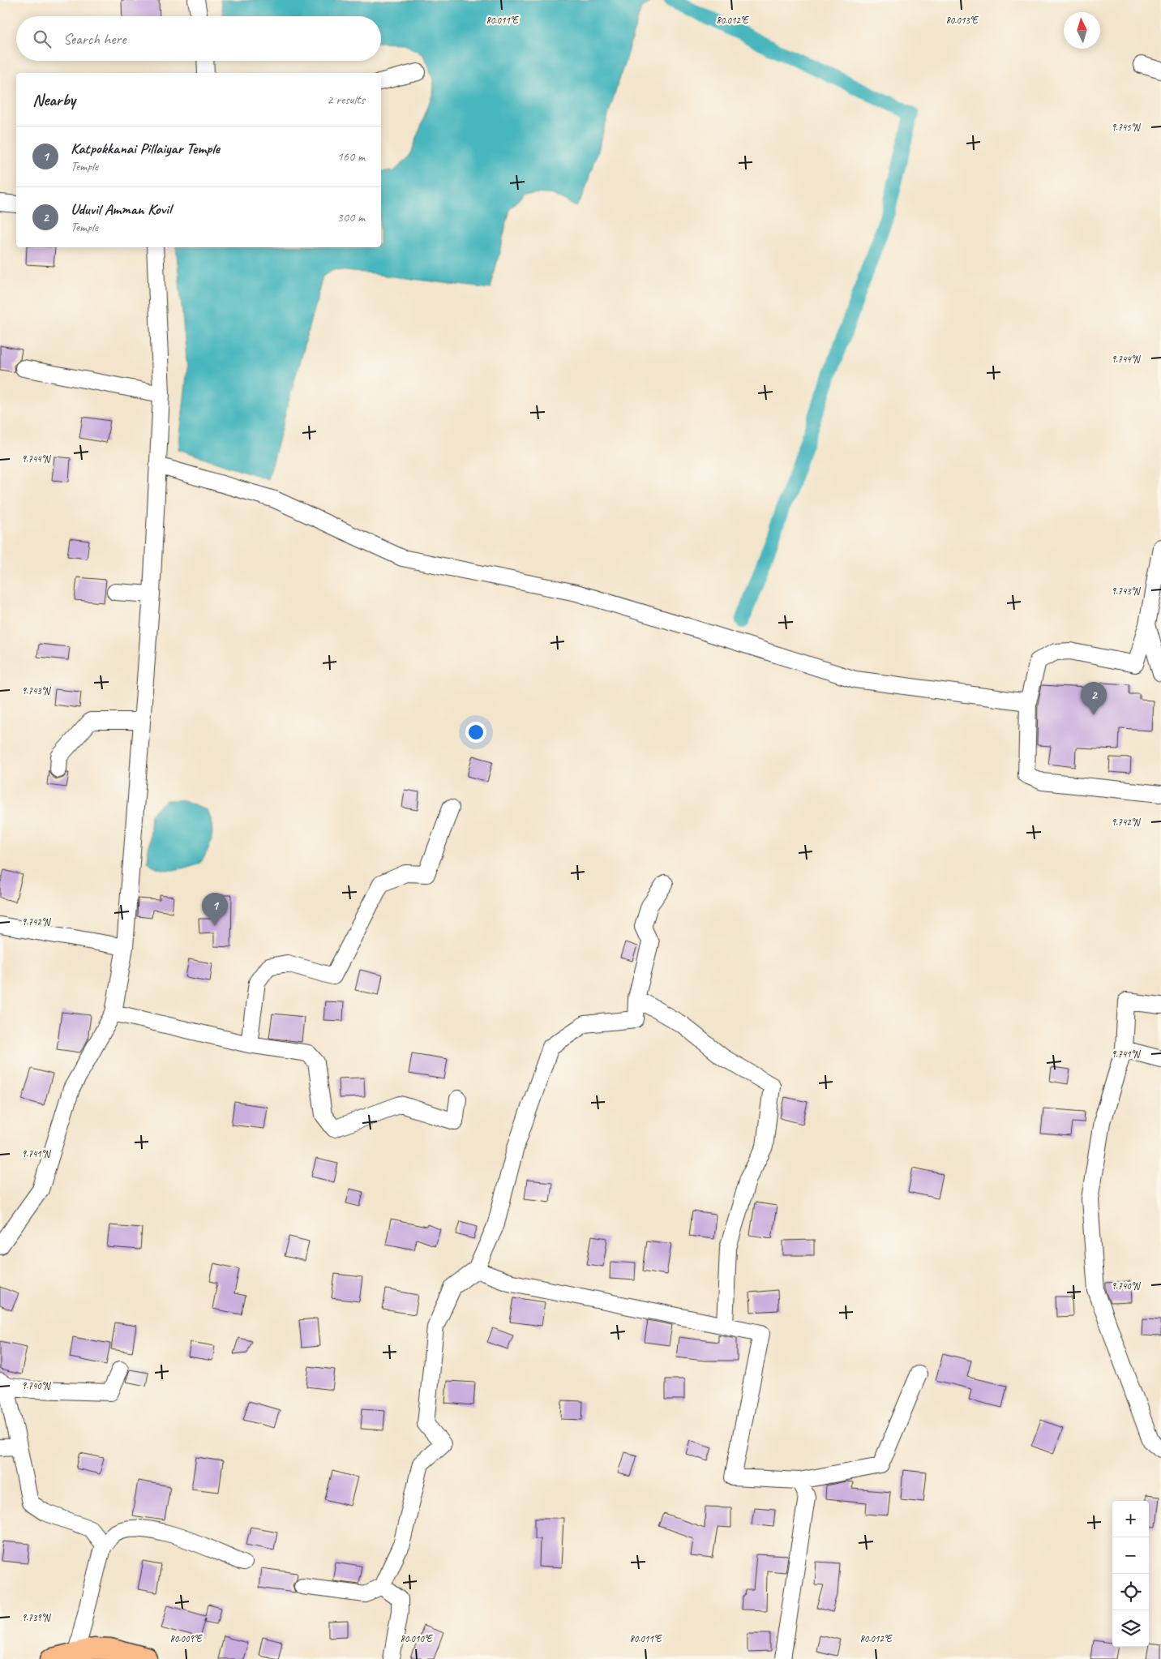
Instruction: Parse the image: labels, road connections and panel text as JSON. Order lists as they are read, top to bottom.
{
  "north": "top",
  "page": {
    "search": "Search here",
    "heading": ["Nearby", "2 results"],
    "list": [
      {
        "mark": "1",
        "name": "Katpokkanai Pillaiyar Temple",
        "note": "Temple",
        "value": "160 m"
      },
      {
        "mark": "2",
        "name": "Uduvil Amman Kovil",
        "note": "Temple",
        "value": "300 m"
      }
    ],
    "pins": ["2", "1"],
    "map_buttons": ["+", "−"]
  },
  "coordinates": [
    "80.011°E",
    "80.012°E",
    "80.013°E",
    "9.745°N",
    "9.744°N",
    "9.743°N",
    "9.742°N",
    "9.741°N",
    "9.740°N",
    "9.739°N",
    "80.009°E",
    "80.010°E"
  ]
}
